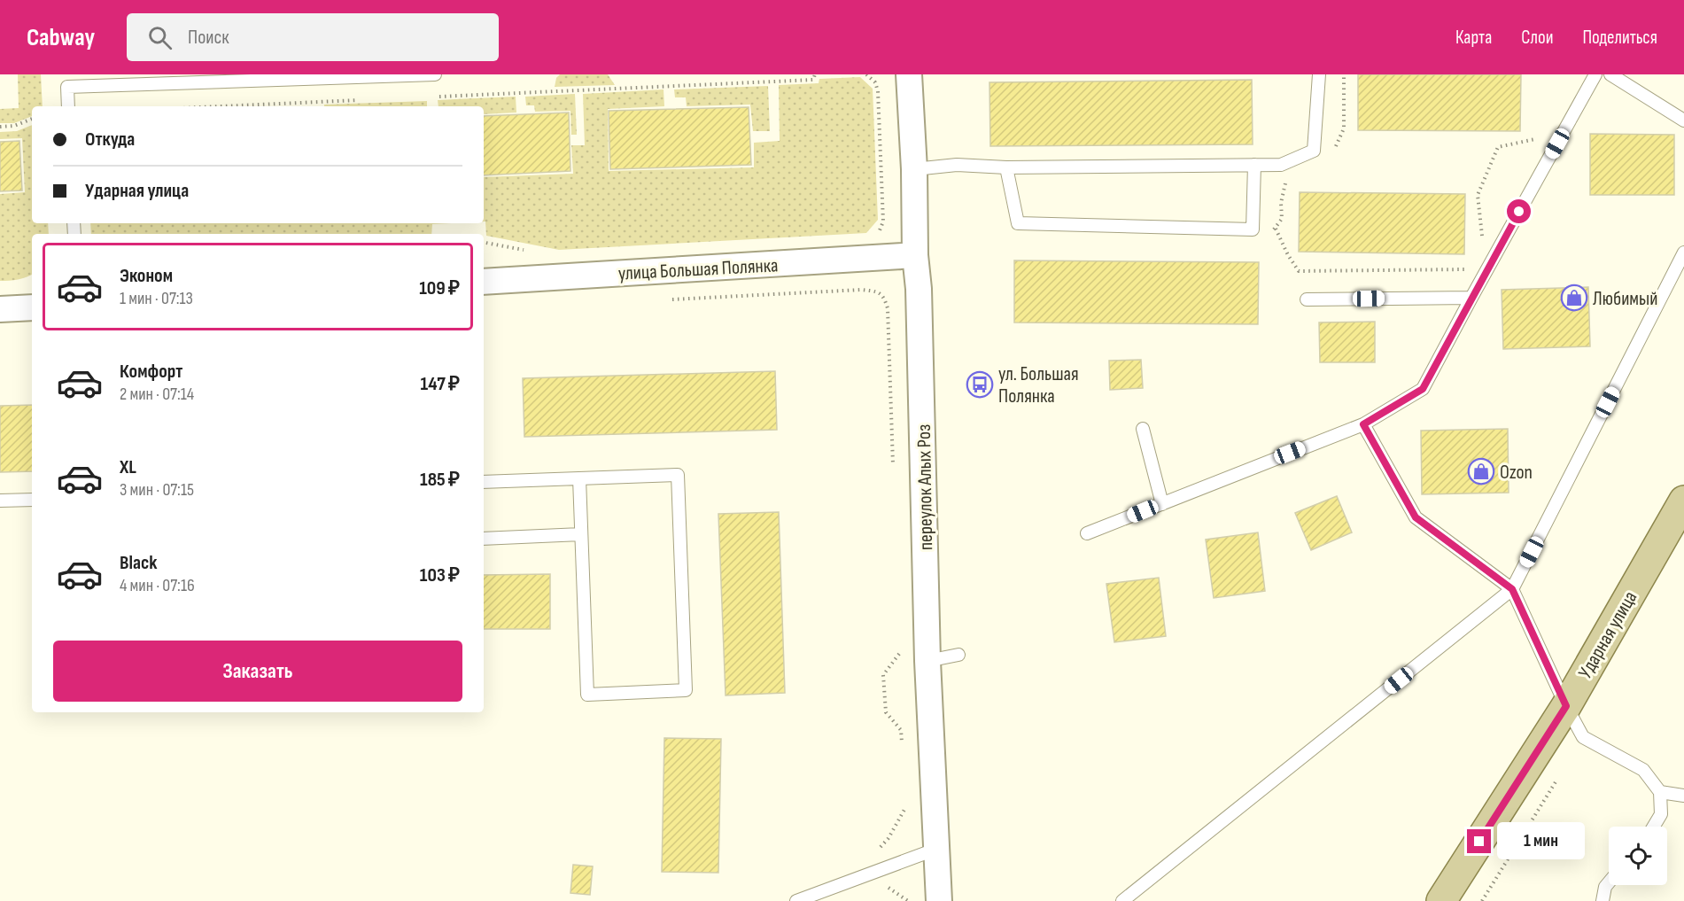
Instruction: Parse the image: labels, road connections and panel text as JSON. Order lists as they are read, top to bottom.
{
  "streets": {
    "main road": ["Ударная улица"],
    "street": ["улица Большая Полянка", "переулок Алых Роз"]
  },
  "crossings": [
    ["улица Большая Полянка", "переулок Алых Роз"]
  ],
  "places": {
    "shop": ["Любимый", "Ozon"],
    "bus stop": ["ул. Большая Полянка"]
  },
  "page": {
    "header": "Cabway",
    "search": "Поиск",
    "nav": ["Карта", "Слои", "Поделиться"],
    "banner": ["Откуда", "Ударная улица"],
    "list": [
      {
        "name": "Эконом",
        "note": "1 мин · 07:13",
        "value": "109 ₽"
      },
      {
        "name": "Комфорт",
        "note": "2 мин · 07:14",
        "value": "147 ₽"
      },
      {
        "name": "XL",
        "note": "3 мин · 07:15",
        "value": "185 ₽"
      },
      {
        "name": "Black",
        "note": "4 мин · 07:16",
        "value": "103 ₽"
      }
    ],
    "buttons": "Заказать",
    "bubble": "1 мин"
  }
}
